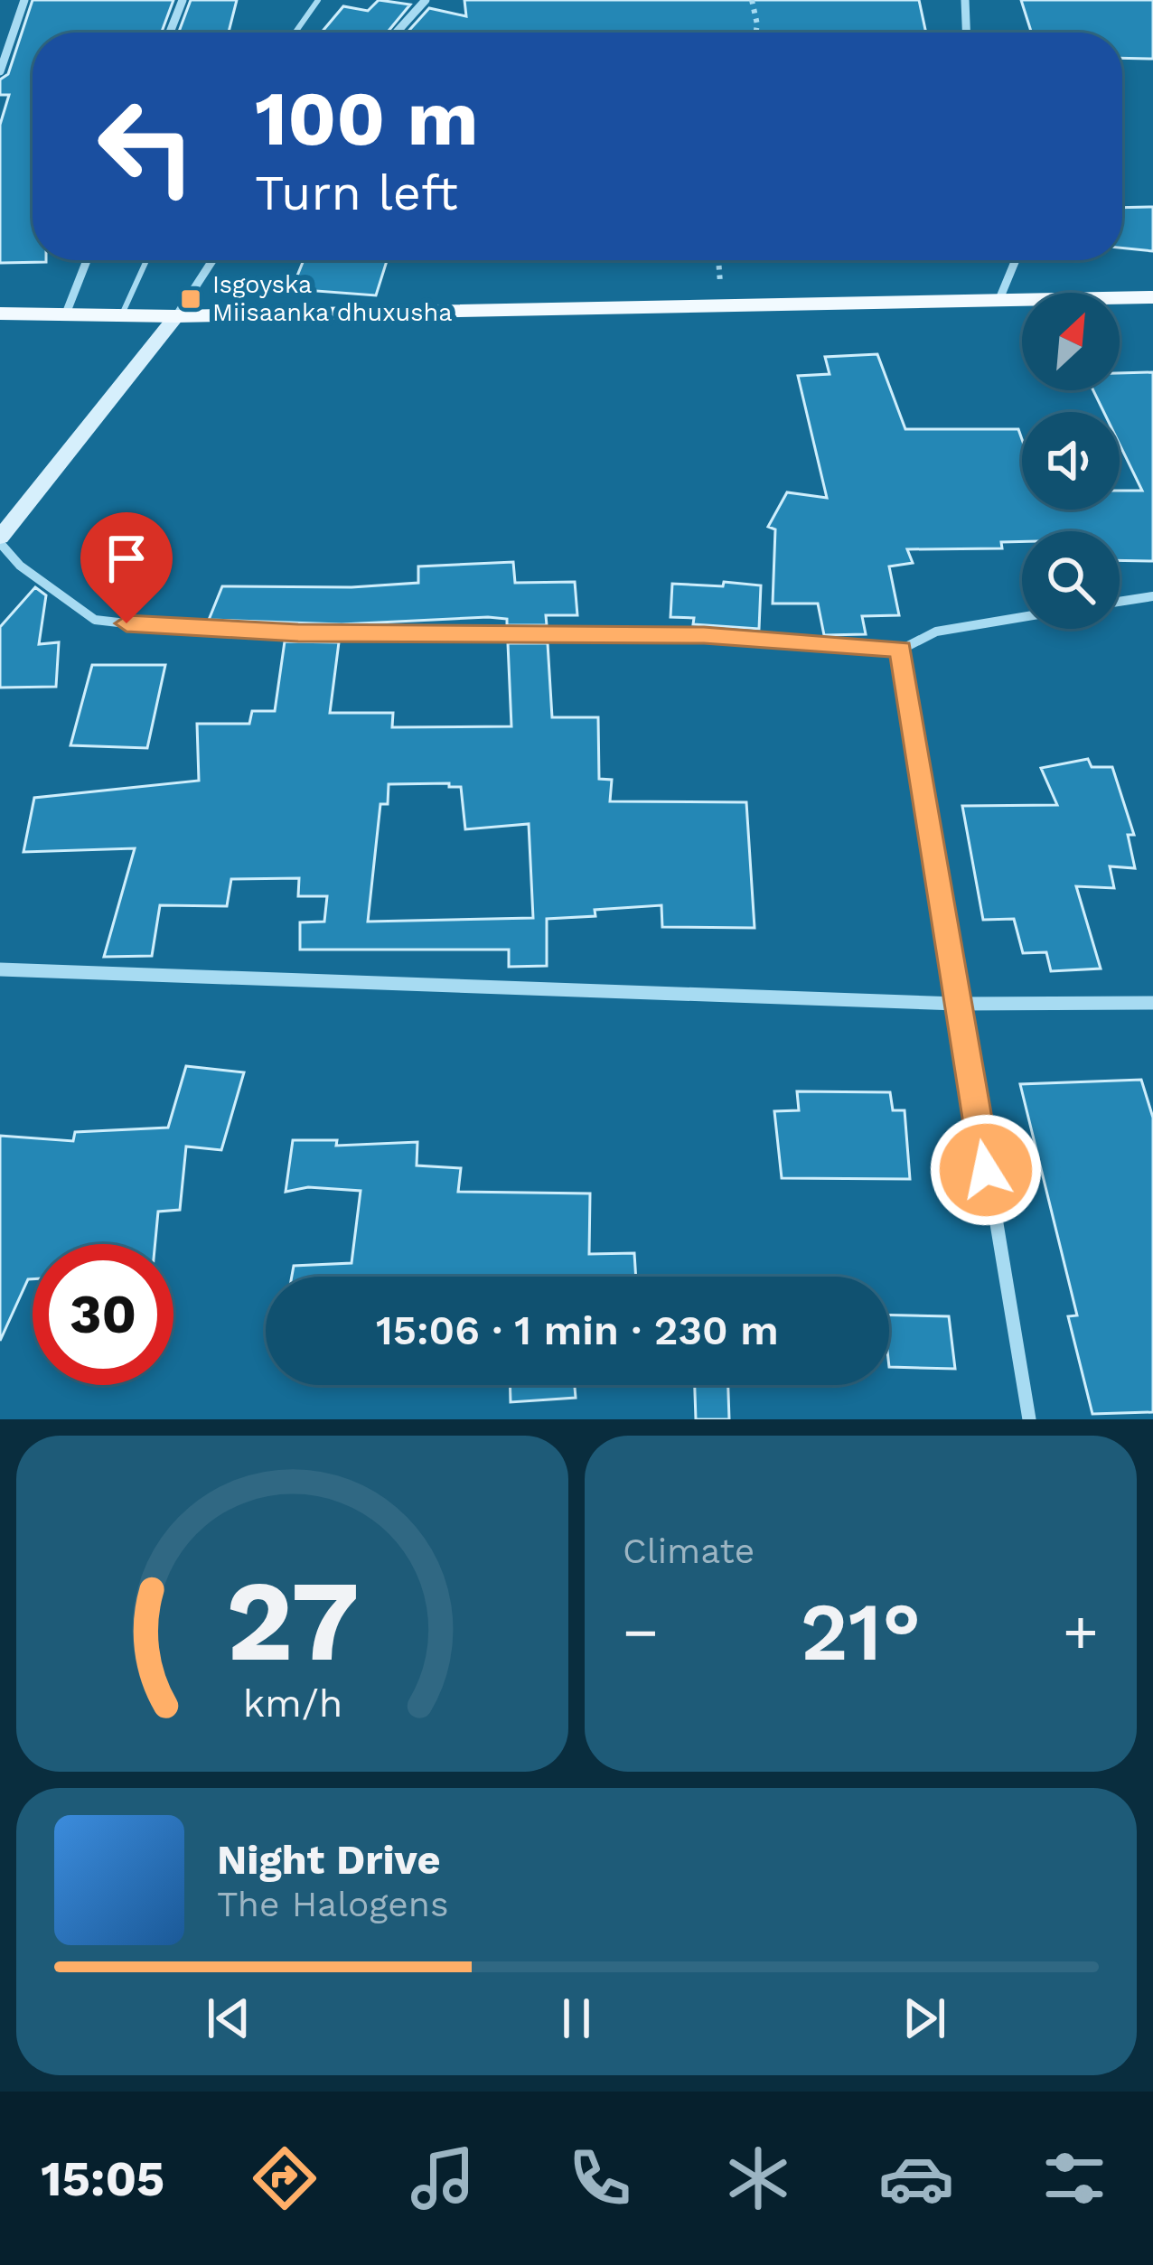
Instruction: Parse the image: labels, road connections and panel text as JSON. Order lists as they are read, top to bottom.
{
  "places": {
    "transit": ["Isgoyska Miisaanka dhuxusha"]
  },
  "north": "top right",
  "page": {
    "turn": ["100 m", "Turn left"],
    "limit": "30",
    "trip": "15:06 · 1 min · 230 m",
    "tile": "Climate",
    "heat": ["−", "21°", "+"],
    "song": ["Night Drive", "The Halogens"],
    "tabs": "15:05",
    "gauge": ["27", "km/h"]
  }
}
